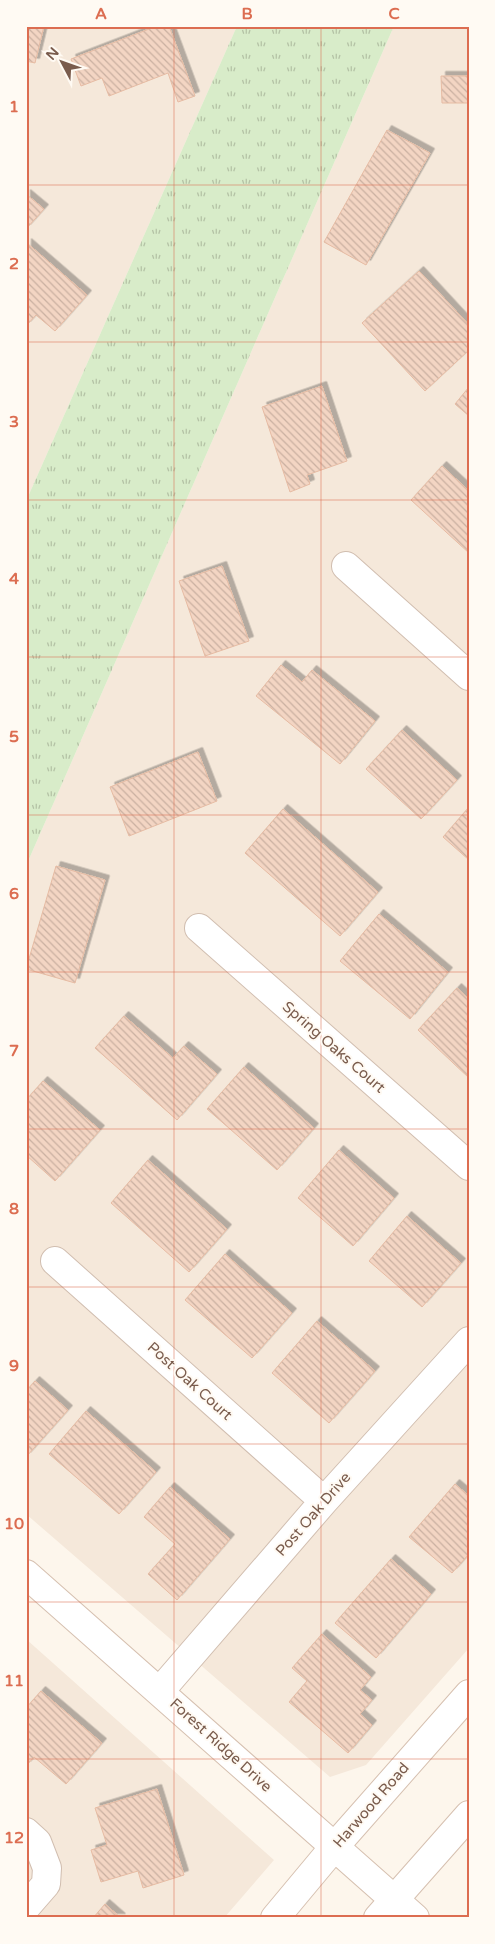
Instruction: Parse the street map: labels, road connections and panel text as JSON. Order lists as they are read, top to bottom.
{
  "streets": {
    "street": [
      "Spring Oaks Court",
      "Post Oak Court",
      "Post Oak Drive",
      "Forest Ridge Drive",
      "Harwood Road"
    ]
  },
  "crossings": [
    ["Post Oak Court", "Post Oak Drive"],
    ["Post Oak Drive", "Forest Ridge Drive"],
    ["Forest Ridge Drive", "Harwood Road"]
  ],
  "north": "top left",
  "grid": {
    "columns": ["A", "B", "C"],
    "rows": [
      "1",
      "2",
      "3",
      "4",
      "5",
      "6",
      "7",
      "8",
      "9",
      "10",
      "11",
      "12"
    ]
  }
}
